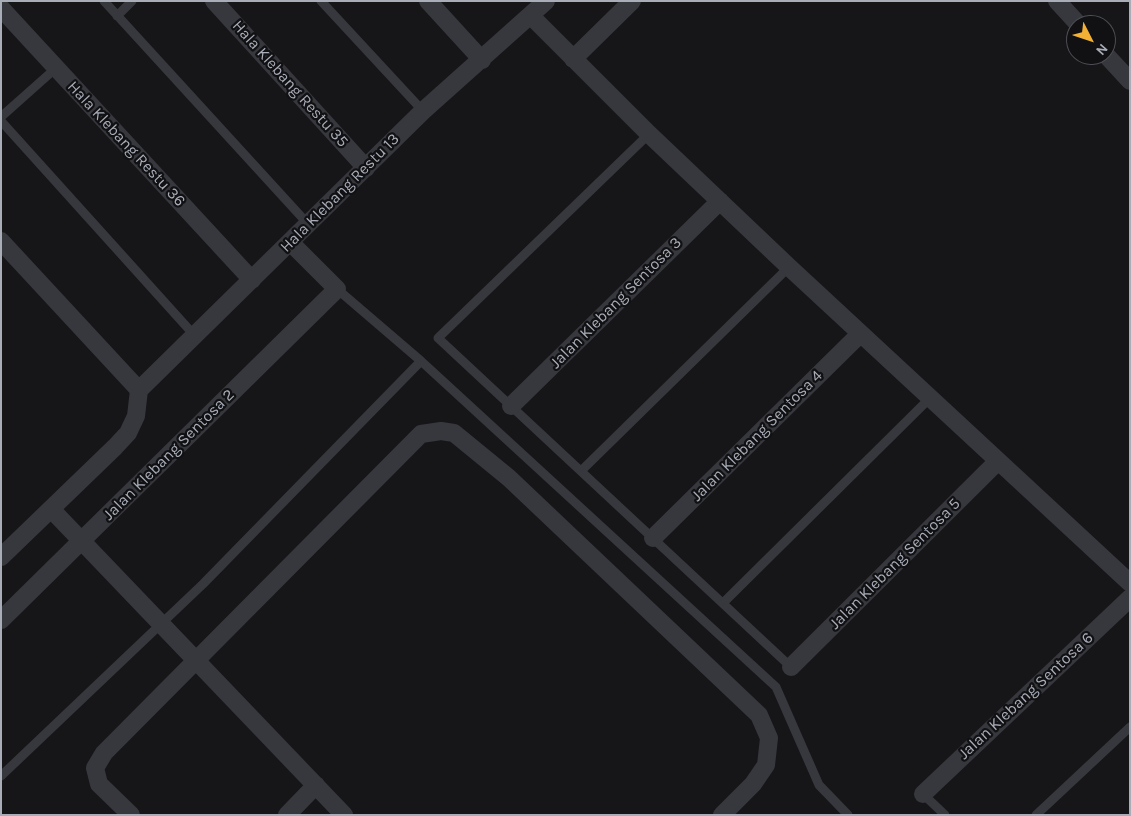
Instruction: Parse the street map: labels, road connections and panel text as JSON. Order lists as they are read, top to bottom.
{
  "streets": {
    "street": [
      "Hala Klebang Restu 35",
      "Hala Klebang Restu 36",
      "Hala Klebang Restu 13",
      "Jalan Klebang Sentosa 3",
      "Jalan Klebang Sentosa 4",
      "Jalan Klebang Sentosa 2",
      "Jalan Klebang Sentosa 5",
      "Jalan Klebang Sentosa 6"
    ]
  },
  "crossings": [
    ["Hala Klebang Restu 35", "Hala Klebang Restu 13"],
    ["Hala Klebang Restu 36", "Hala Klebang Restu 13"]
  ],
  "north": "bottom right"
}
